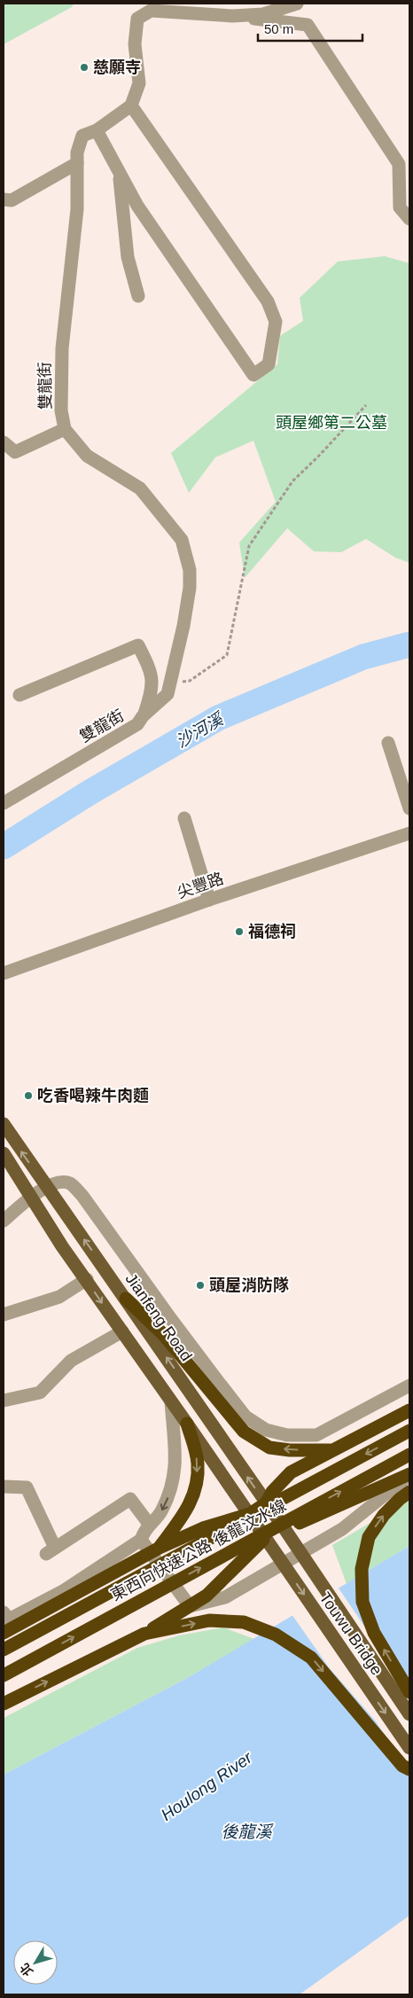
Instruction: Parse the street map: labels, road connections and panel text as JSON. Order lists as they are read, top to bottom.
{
  "streets": {
    "highway": ["東西向快速公路 後龍汶水線"],
    "main road": ["Jianfeng Road", "Touwu Bridge"],
    "street": ["雙龍街", "尖豐路"]
  },
  "crossings": [
    ["Jianfeng Road", "Touwu Bridge"]
  ],
  "water": ["沙河溪", "Houlong River", "後龍溪"],
  "parks": ["頭屋鄉第二公墓"],
  "places": [
    "慈願寺",
    "福德祠",
    "吃香喝辣牛肉麵",
    "頭屋消防隊"
  ],
  "scale_bar": "50 m",
  "north": "bottom left"
}
